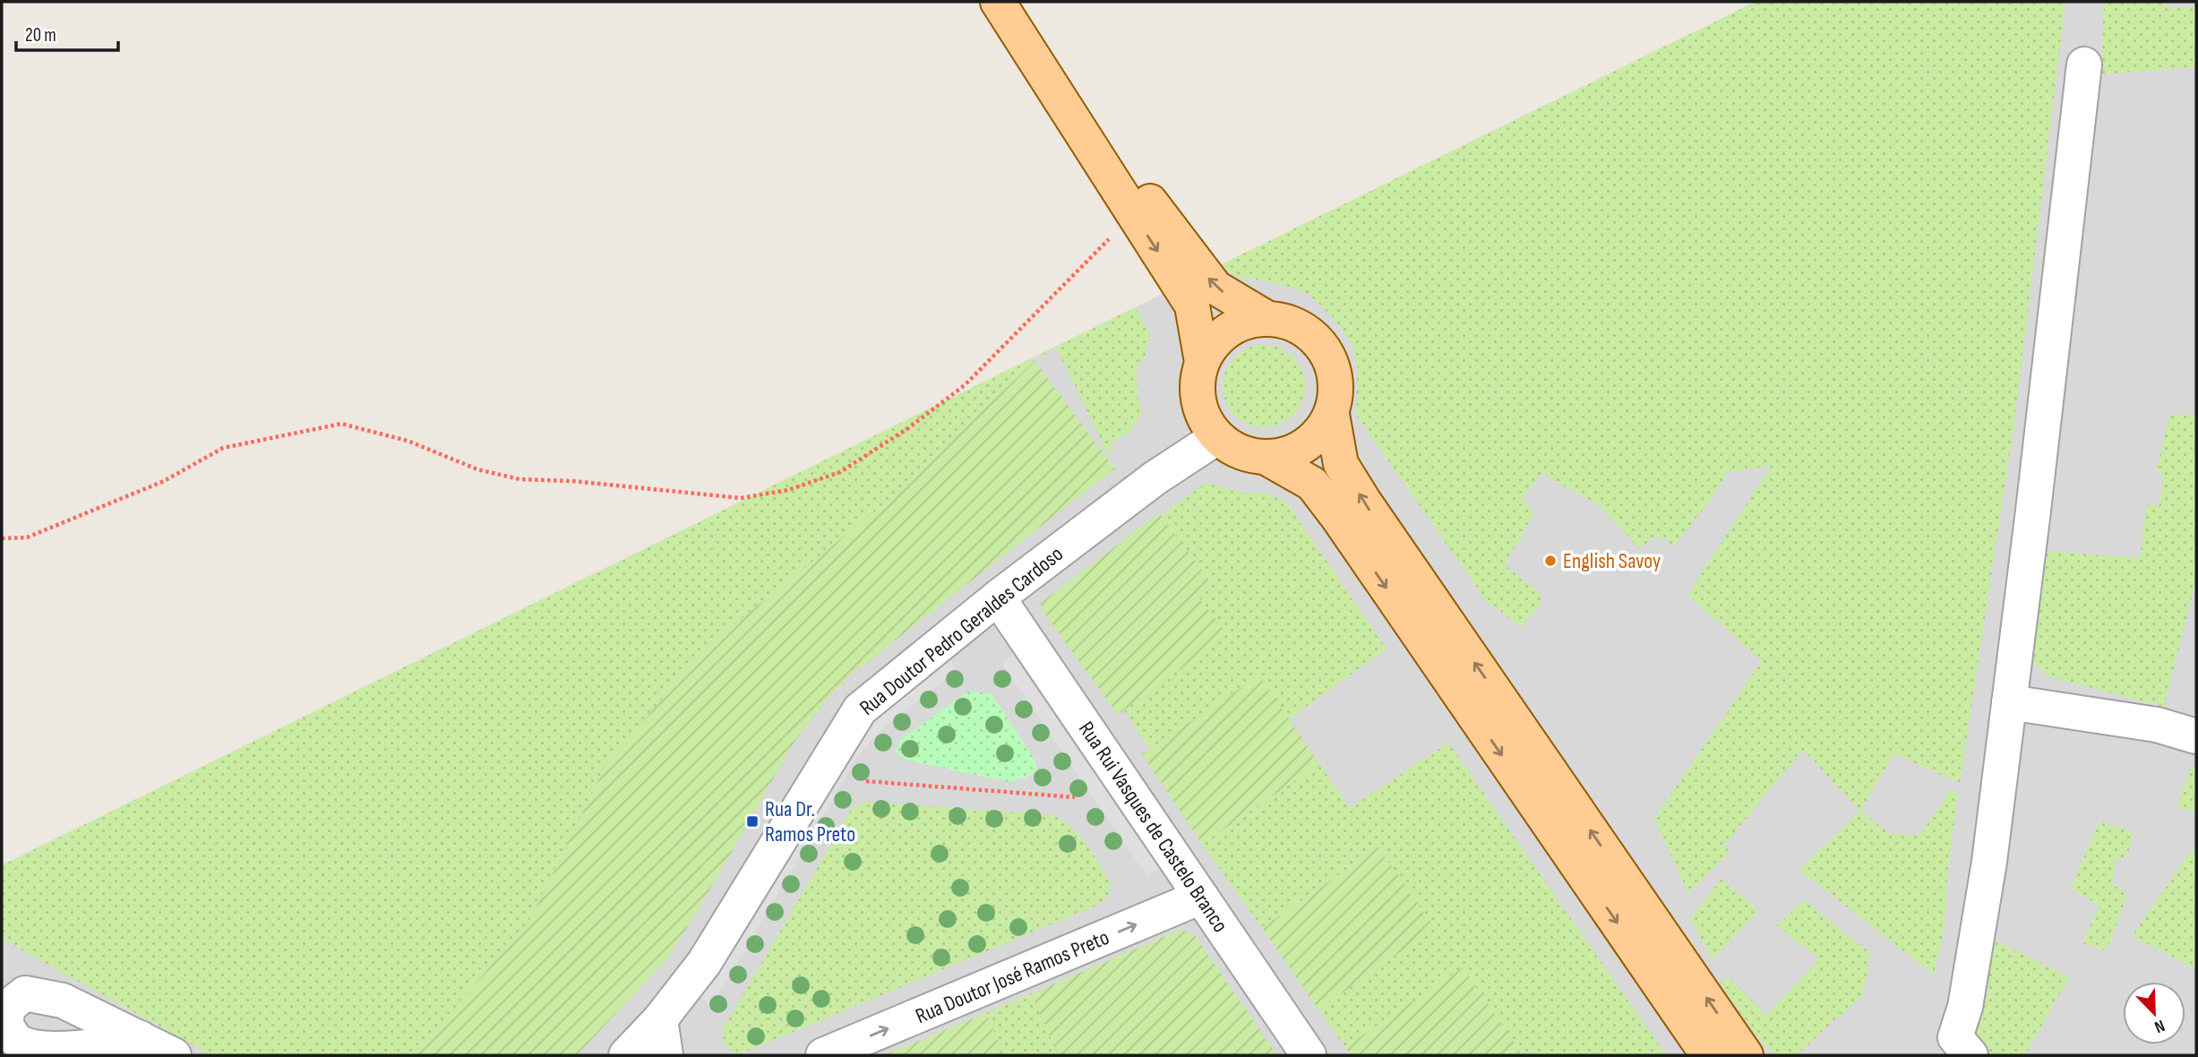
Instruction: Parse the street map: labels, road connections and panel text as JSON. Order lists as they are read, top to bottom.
{
  "streets": {
    "street": ["Rua Doutor Pedro Geraldes Cardoso", "Rua Rui Vasques de Castelo Branco", "Rua Doutor José Ramos Preto"]
  },
  "crossings": [
    ["Rua Doutor Pedro Geraldes Cardoso", "Rua Rui Vasques de Castelo Branco"],
    ["Rua Rui Vasques de Castelo Branco", "Rua Doutor José Ramos Preto"]
  ],
  "one_way": ["Rua Doutor José Ramos Preto"],
  "places": {
    "other": ["English Savoy"],
    "transit": ["Rua Dr. Ramos Preto"]
  },
  "scale_bar": "20 m",
  "north": "bottom right"
}
